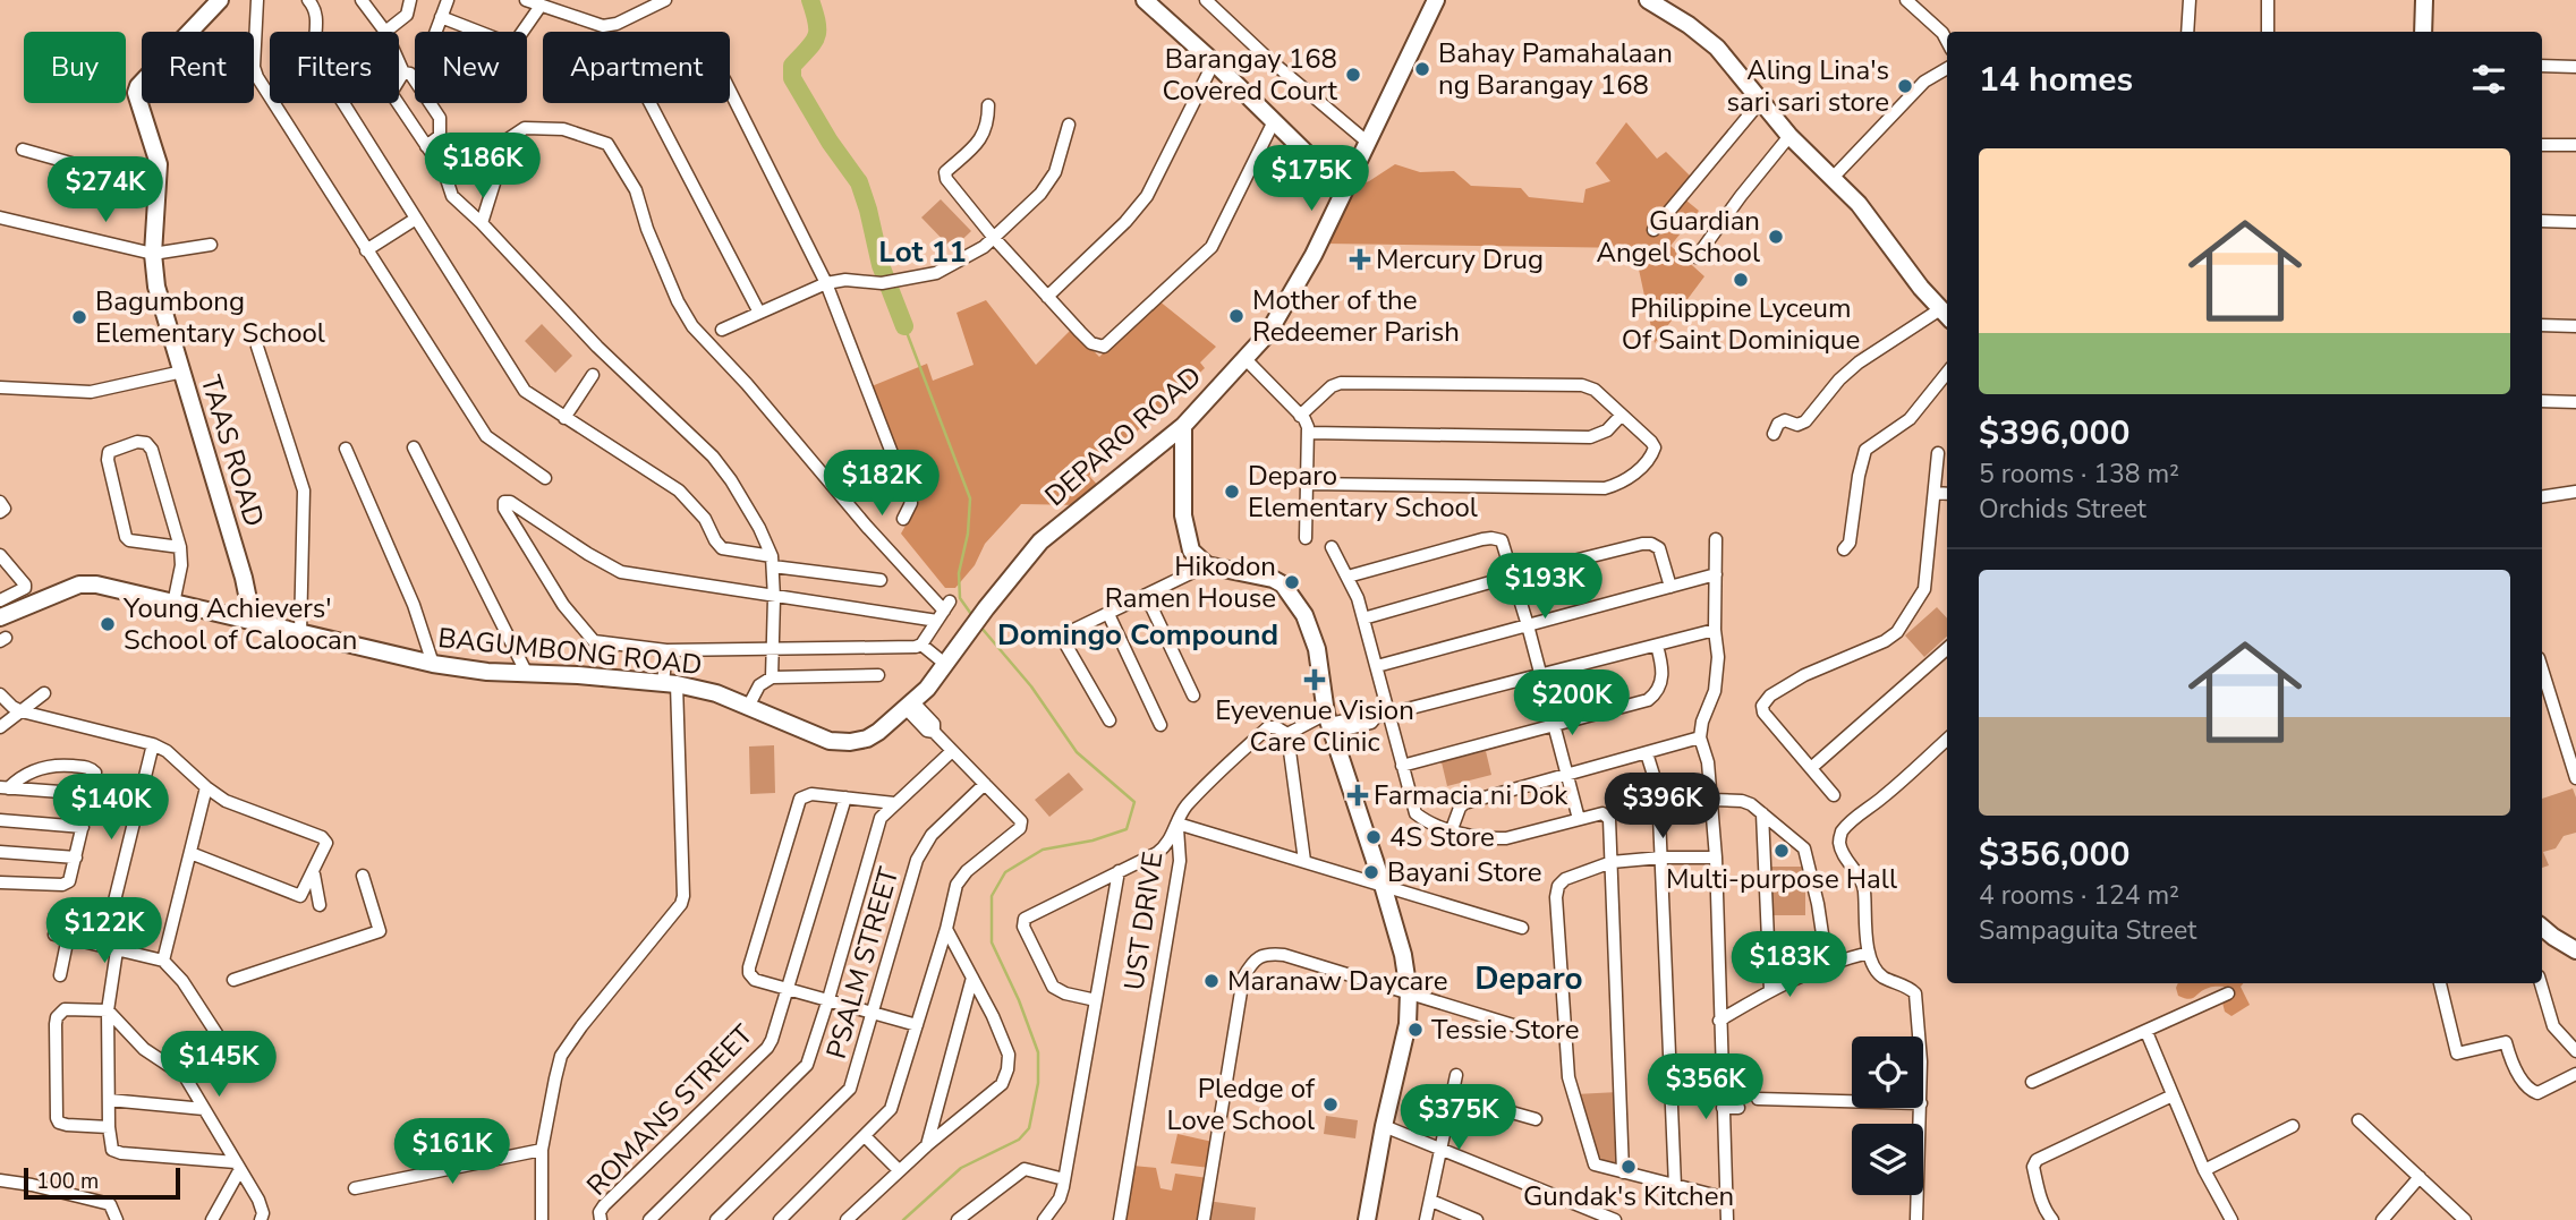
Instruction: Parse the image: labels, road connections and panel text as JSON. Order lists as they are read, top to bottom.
{
  "streets": {
    "main road": ["DEPARO ROAD", "TAAS ROAD", "BAGUMBONG ROAD"],
    "street": ["UST DRIVE", "PSALM STREET", "ROMANS STREET"]
  },
  "crossings": [
    ["DEPARO ROAD", "BAGUMBONG ROAD"],
    ["TAAS ROAD", "BAGUMBONG ROAD"]
  ],
  "districts": ["Lot 11", "Domingo Compound", "Deparo"],
  "places": {
    "other": [
      "Bahay Pamahalaan ng Barangay 168",
      "Barangay 168 Covered Court",
      "Aling Lina's sari sari store",
      "Guardian Angel School",
      "Philippine Lyceum Of Saint Dominique",
      "Mother of the Redeemer Parish",
      "Bagumbong Elementary School",
      "Deparo Elementary School",
      "Hikodon Ramen House",
      "Young Achievers' School of Caloocan",
      "4S Store",
      "Multi-purpose Hall",
      "Bayani Store",
      "Maranaw Daycare",
      "Tessie Store",
      "Pledge of Love School",
      "Gundak's Kitchen"
    ],
    "health": ["Mercury Drug", "Eyevenue Vision Care Clinic", "Farmacia ni Dok"]
  },
  "scale_bar": "100 m",
  "page": {
    "chip": [
      "Buy",
      "Rent",
      "Filters",
      "New",
      "Apartment"
    ],
    "heading": "14 homes",
    "list": [
      {
        "name": "$396,000",
        "note": "5 rooms · 138 m² · Orchids Street"
      },
      {
        "name": "$356,000",
        "note": "4 rooms · 124 m² · Sampaguita Street"
      }
    ],
    "price": [
      "$186K",
      "$175K",
      "$274K",
      "$182K",
      "$193K",
      "$200K",
      "$396K",
      "$140K",
      "$122K",
      "$183K",
      "$145K",
      "$356K",
      "$375K",
      "$161K"
    ],
    "scale": "100 m"
  }
}
